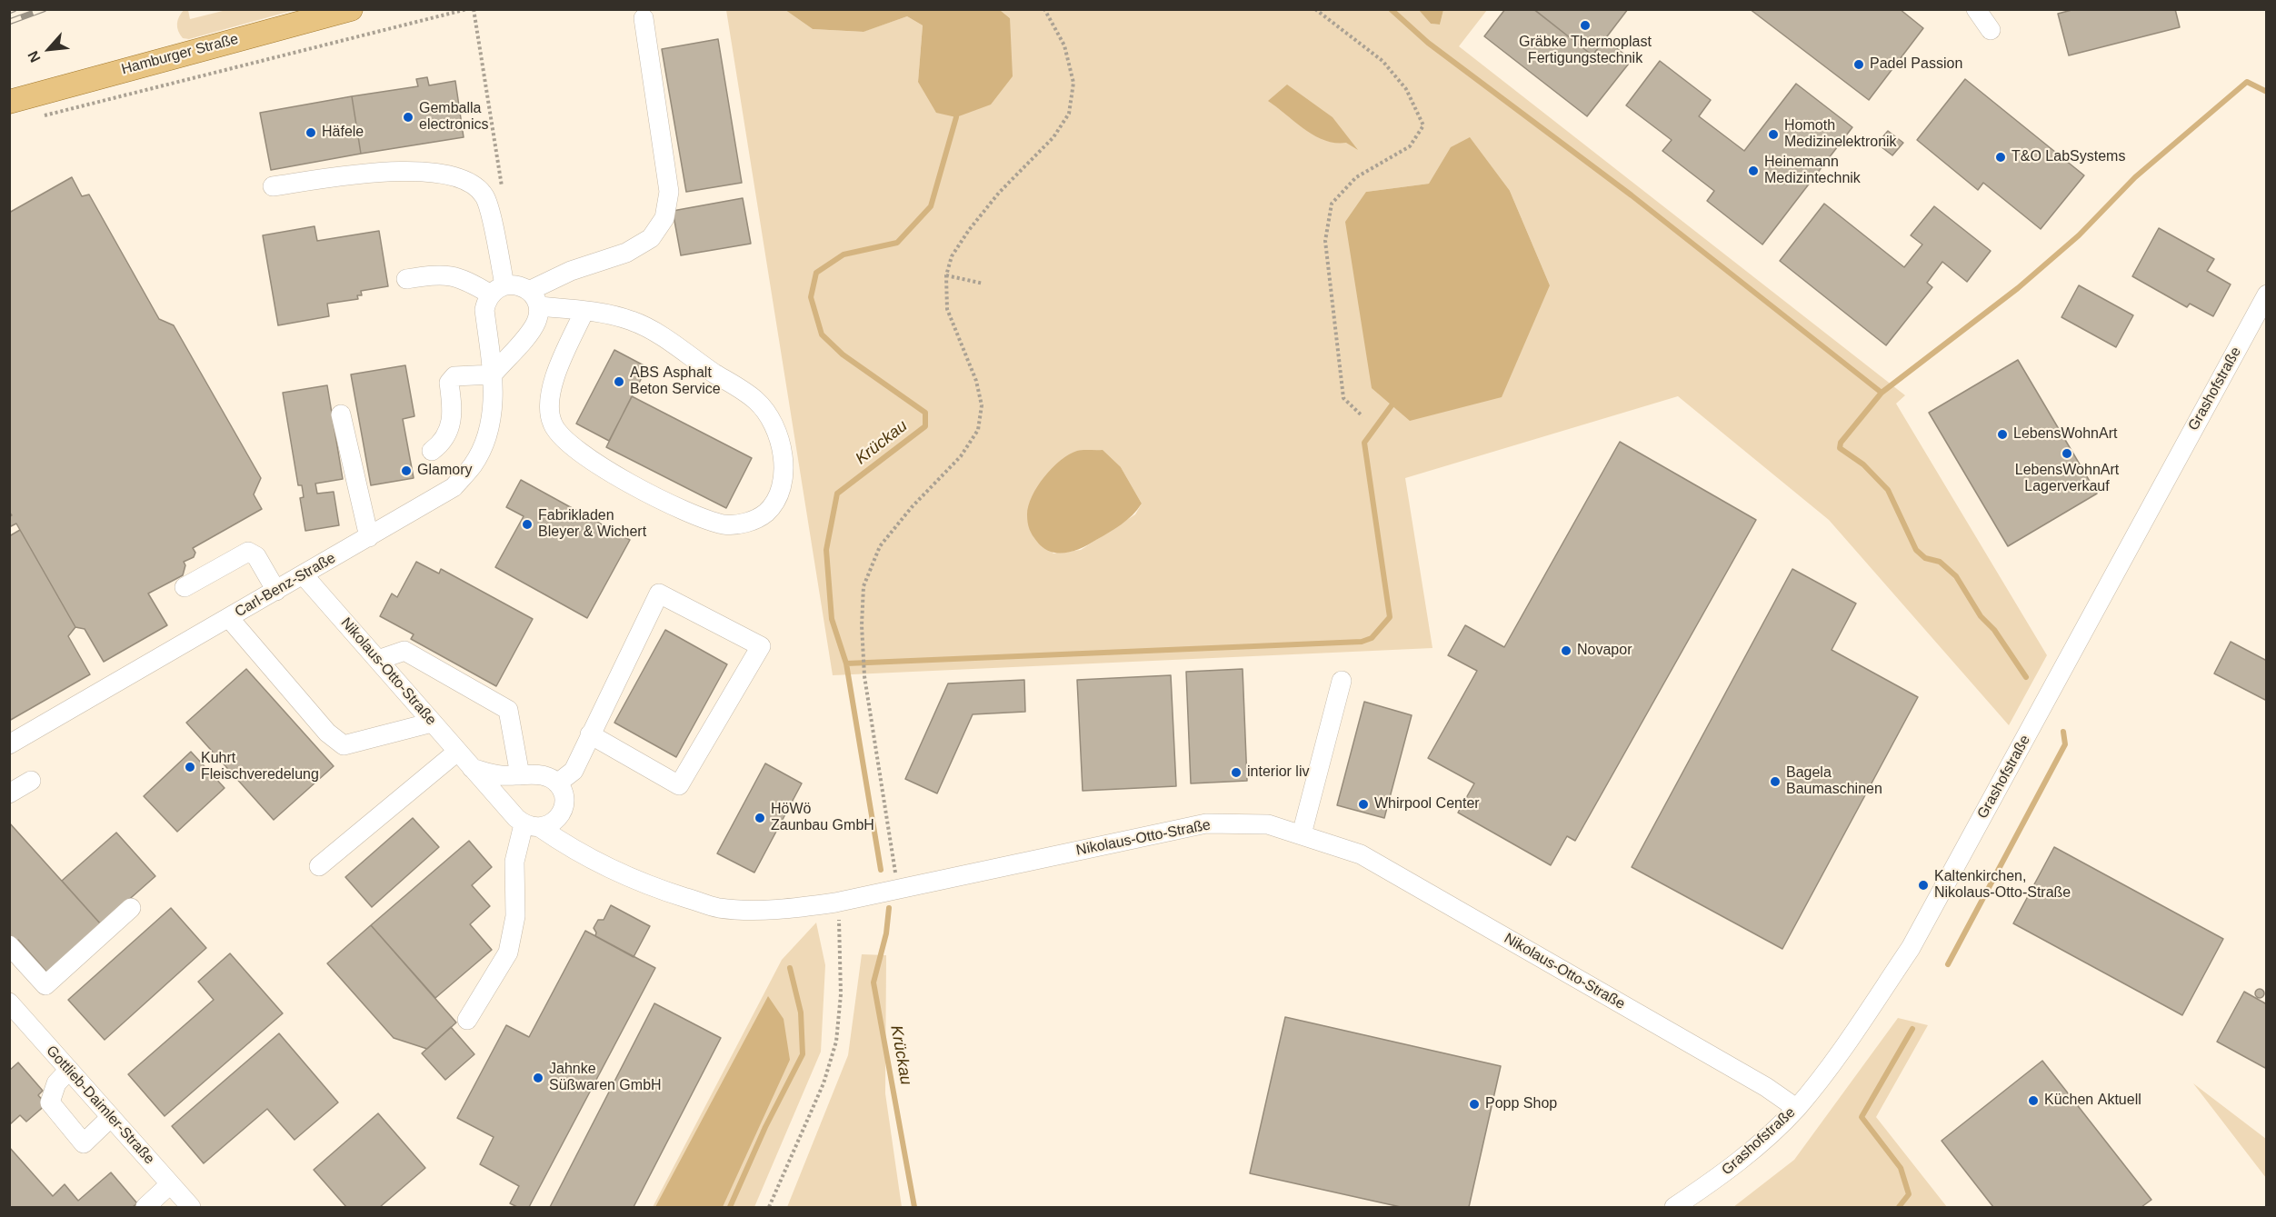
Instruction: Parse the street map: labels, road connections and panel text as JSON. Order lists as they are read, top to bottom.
{
  "streets": {
    "main road": ["Hamburger Straße"],
    "street": [
      "Grashofstraße",
      "Carl-Benz-Straße",
      "Nikolaus-Otto-Straße",
      "Gottlieb-Daimler-Straße"
    ]
  },
  "crossings": [
    ["Grashofstraße", "Nikolaus-Otto-Straße"],
    ["Carl-Benz-Straße", "Nikolaus-Otto-Straße"]
  ],
  "water": ["Krückau"],
  "places": [
    "Gräbke Thermoplast Fertigungstechnik",
    "Padel Passion",
    "Gemballa electronics",
    "Häfele",
    "Homoth Medizinelektronik",
    "T&O LabSystems",
    "Heinemann Medizintechnik",
    "ABS Asphalt Beton Service",
    "LebensWohnArt",
    "LebensWohnArt Lagerverkauf",
    "Glamory",
    "Fabrikladen Bleyer & Wichert",
    "Novapor",
    "Kuhrt Fleischveredelung",
    "interior liv",
    "Bagela Baumaschinen",
    "Whirpool Center",
    "HöWö Zaunbau GmbH",
    "Kaltenkirchen, Nikolaus-Otto-Straße",
    "Jahnke Süßwaren GmbH",
    "Küchen Aktuell",
    "Popp Shop"
  ],
  "north": "bottom left"
}
